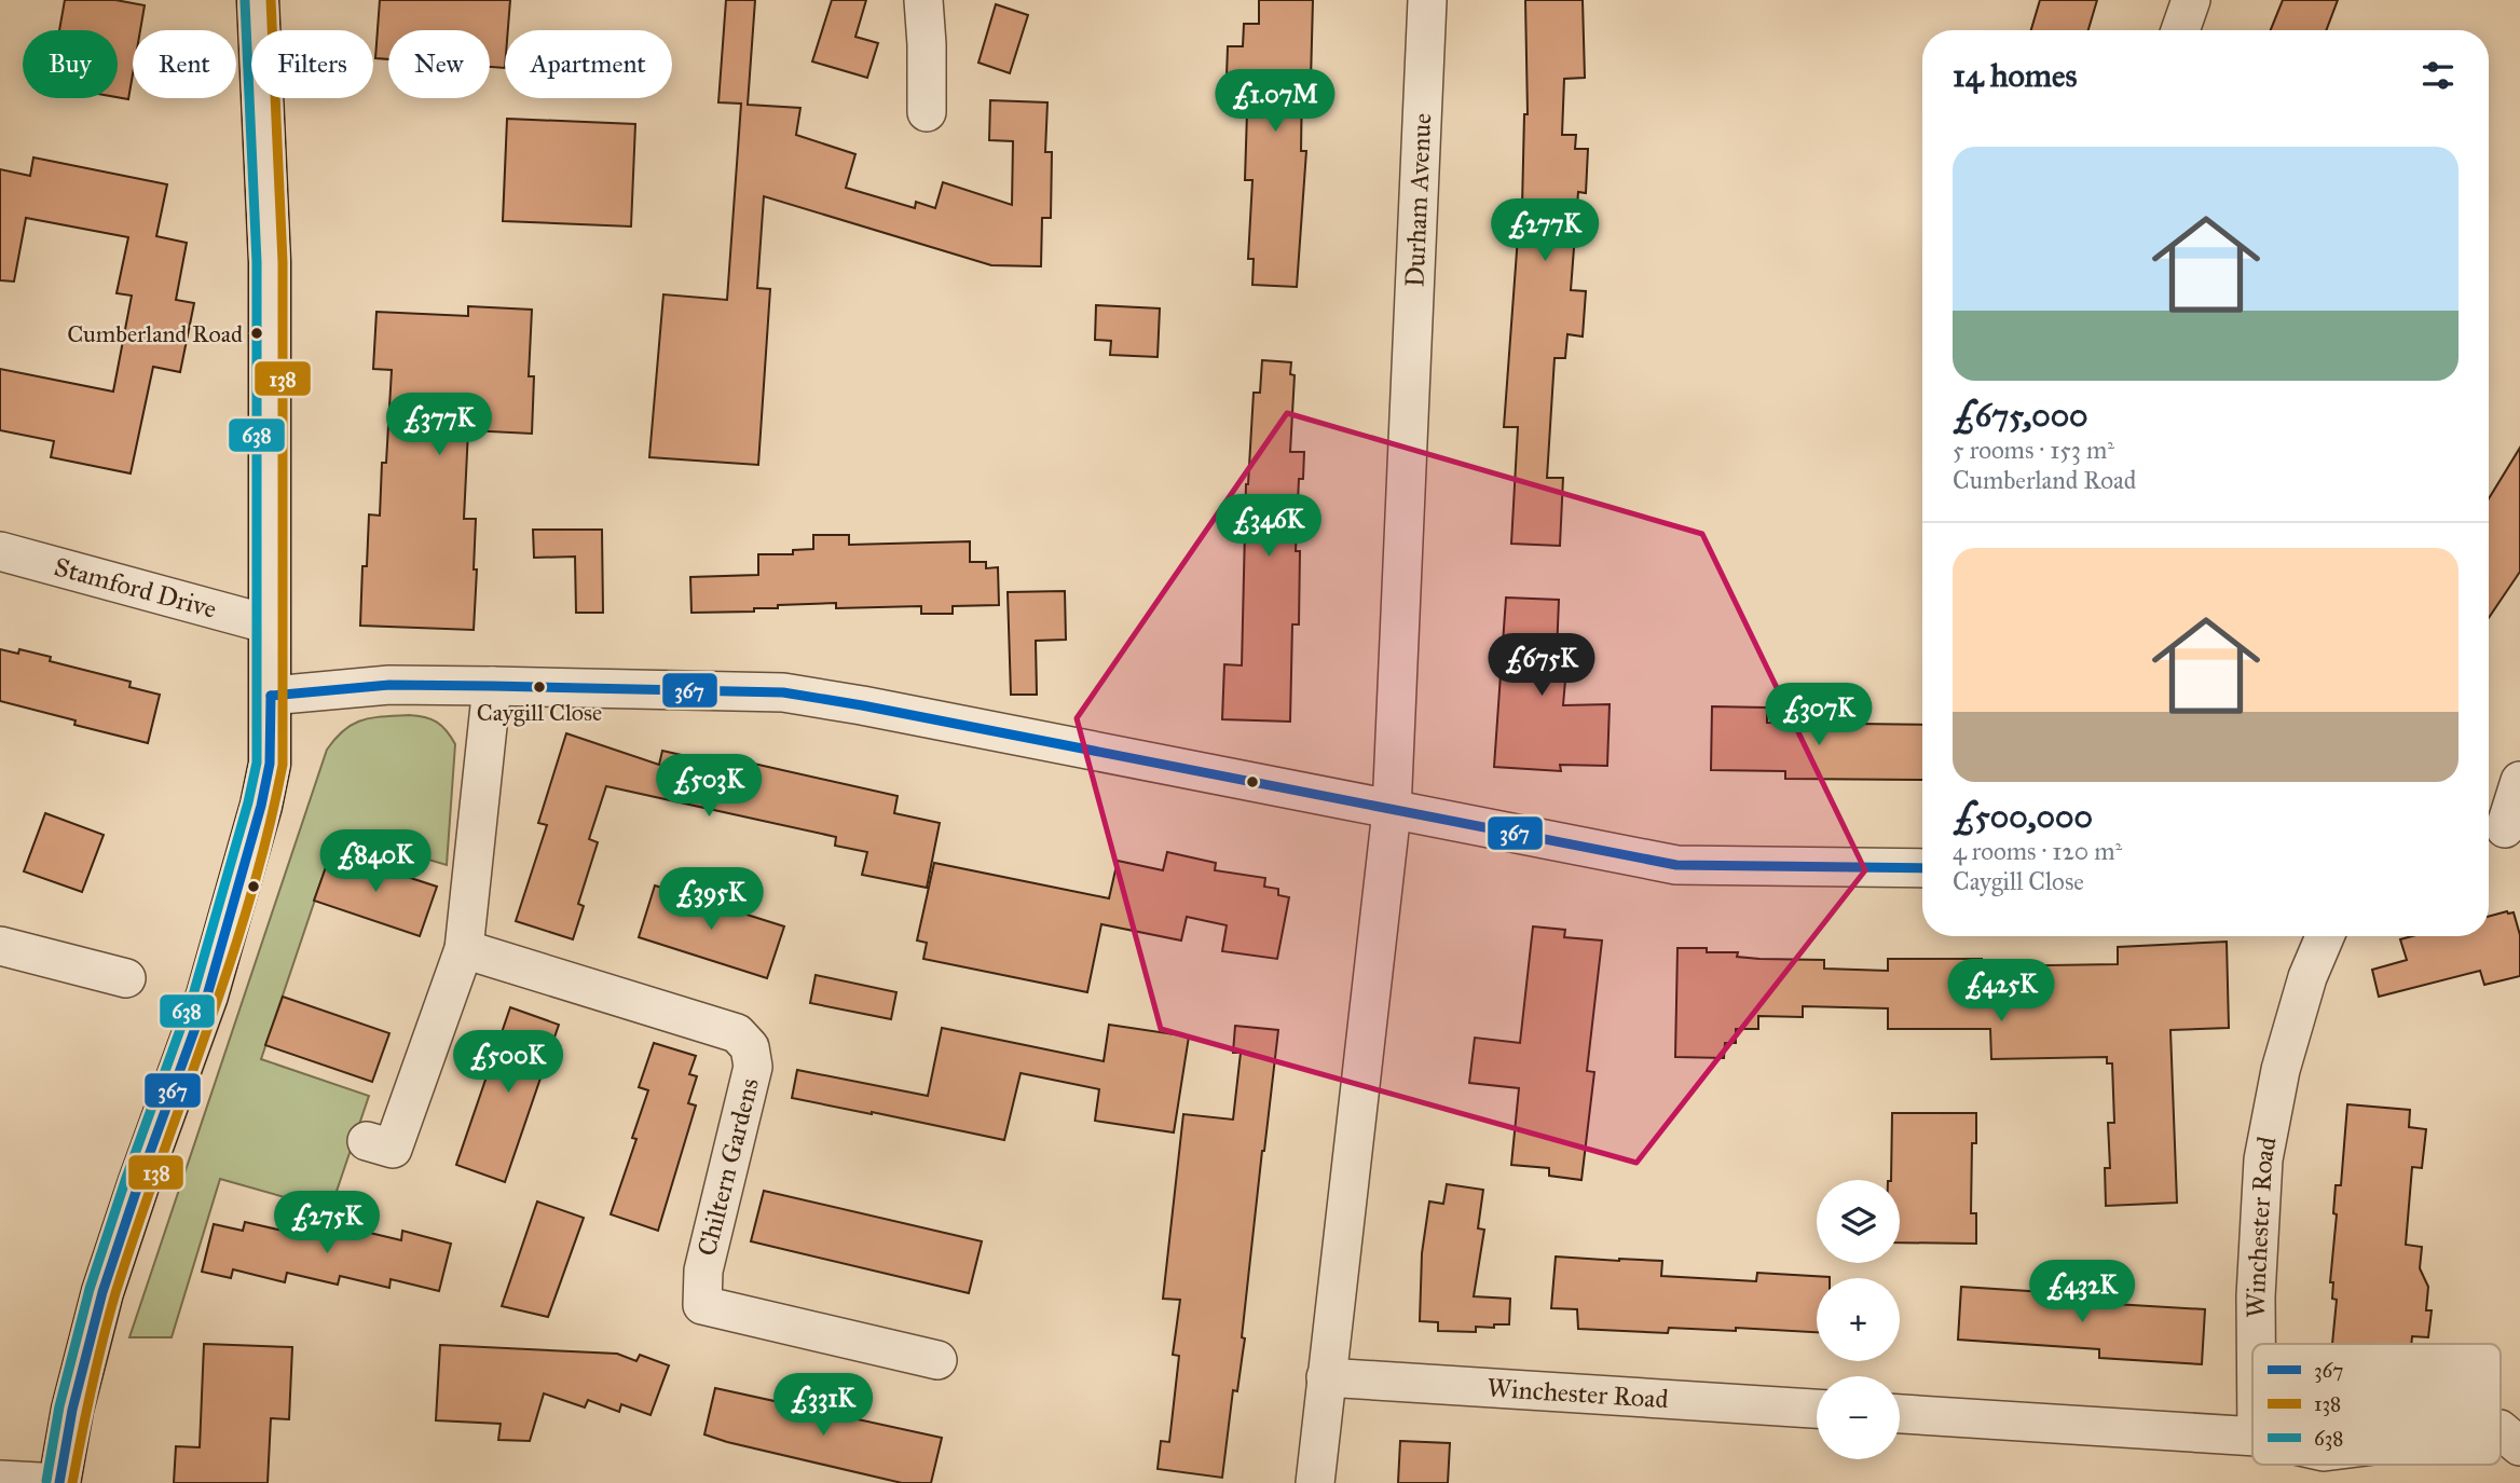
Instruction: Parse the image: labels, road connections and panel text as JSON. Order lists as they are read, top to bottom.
{
  "streets": {
    "street": [
      "Durham Avenue",
      "Stamford Drive",
      "Chiltern Gardens",
      "Winchester Road"
    ]
  },
  "crossings": [
    ["Durham Avenue", "Winchester Road"]
  ],
  "places": ["Cumberland Road", "Caygill Close"],
  "lines": ["transit line 138", "transit line 638", "transit line 367"],
  "legend": ["367", "138", "638"],
  "page": {
    "chip": [
      "Buy",
      "Rent",
      "Filters",
      "New",
      "Apartment"
    ],
    "heading": "14 homes",
    "price": [
      "£1.07M",
      "£277K",
      "£377K",
      "£346K",
      "£675K",
      "£307K",
      "£503K",
      "£840K",
      "£395K",
      "£425K",
      "£500K",
      "£275K",
      "£432K",
      "£331K"
    ],
    "list": [
      {
        "name": "£675,000",
        "note": "5 rooms · 153 m² · Cumberland Road"
      },
      {
        "name": "£500,000",
        "note": "4 rooms · 120 m² · Caygill Close"
      }
    ],
    "map_buttons": ["+", "−"]
  }
}
